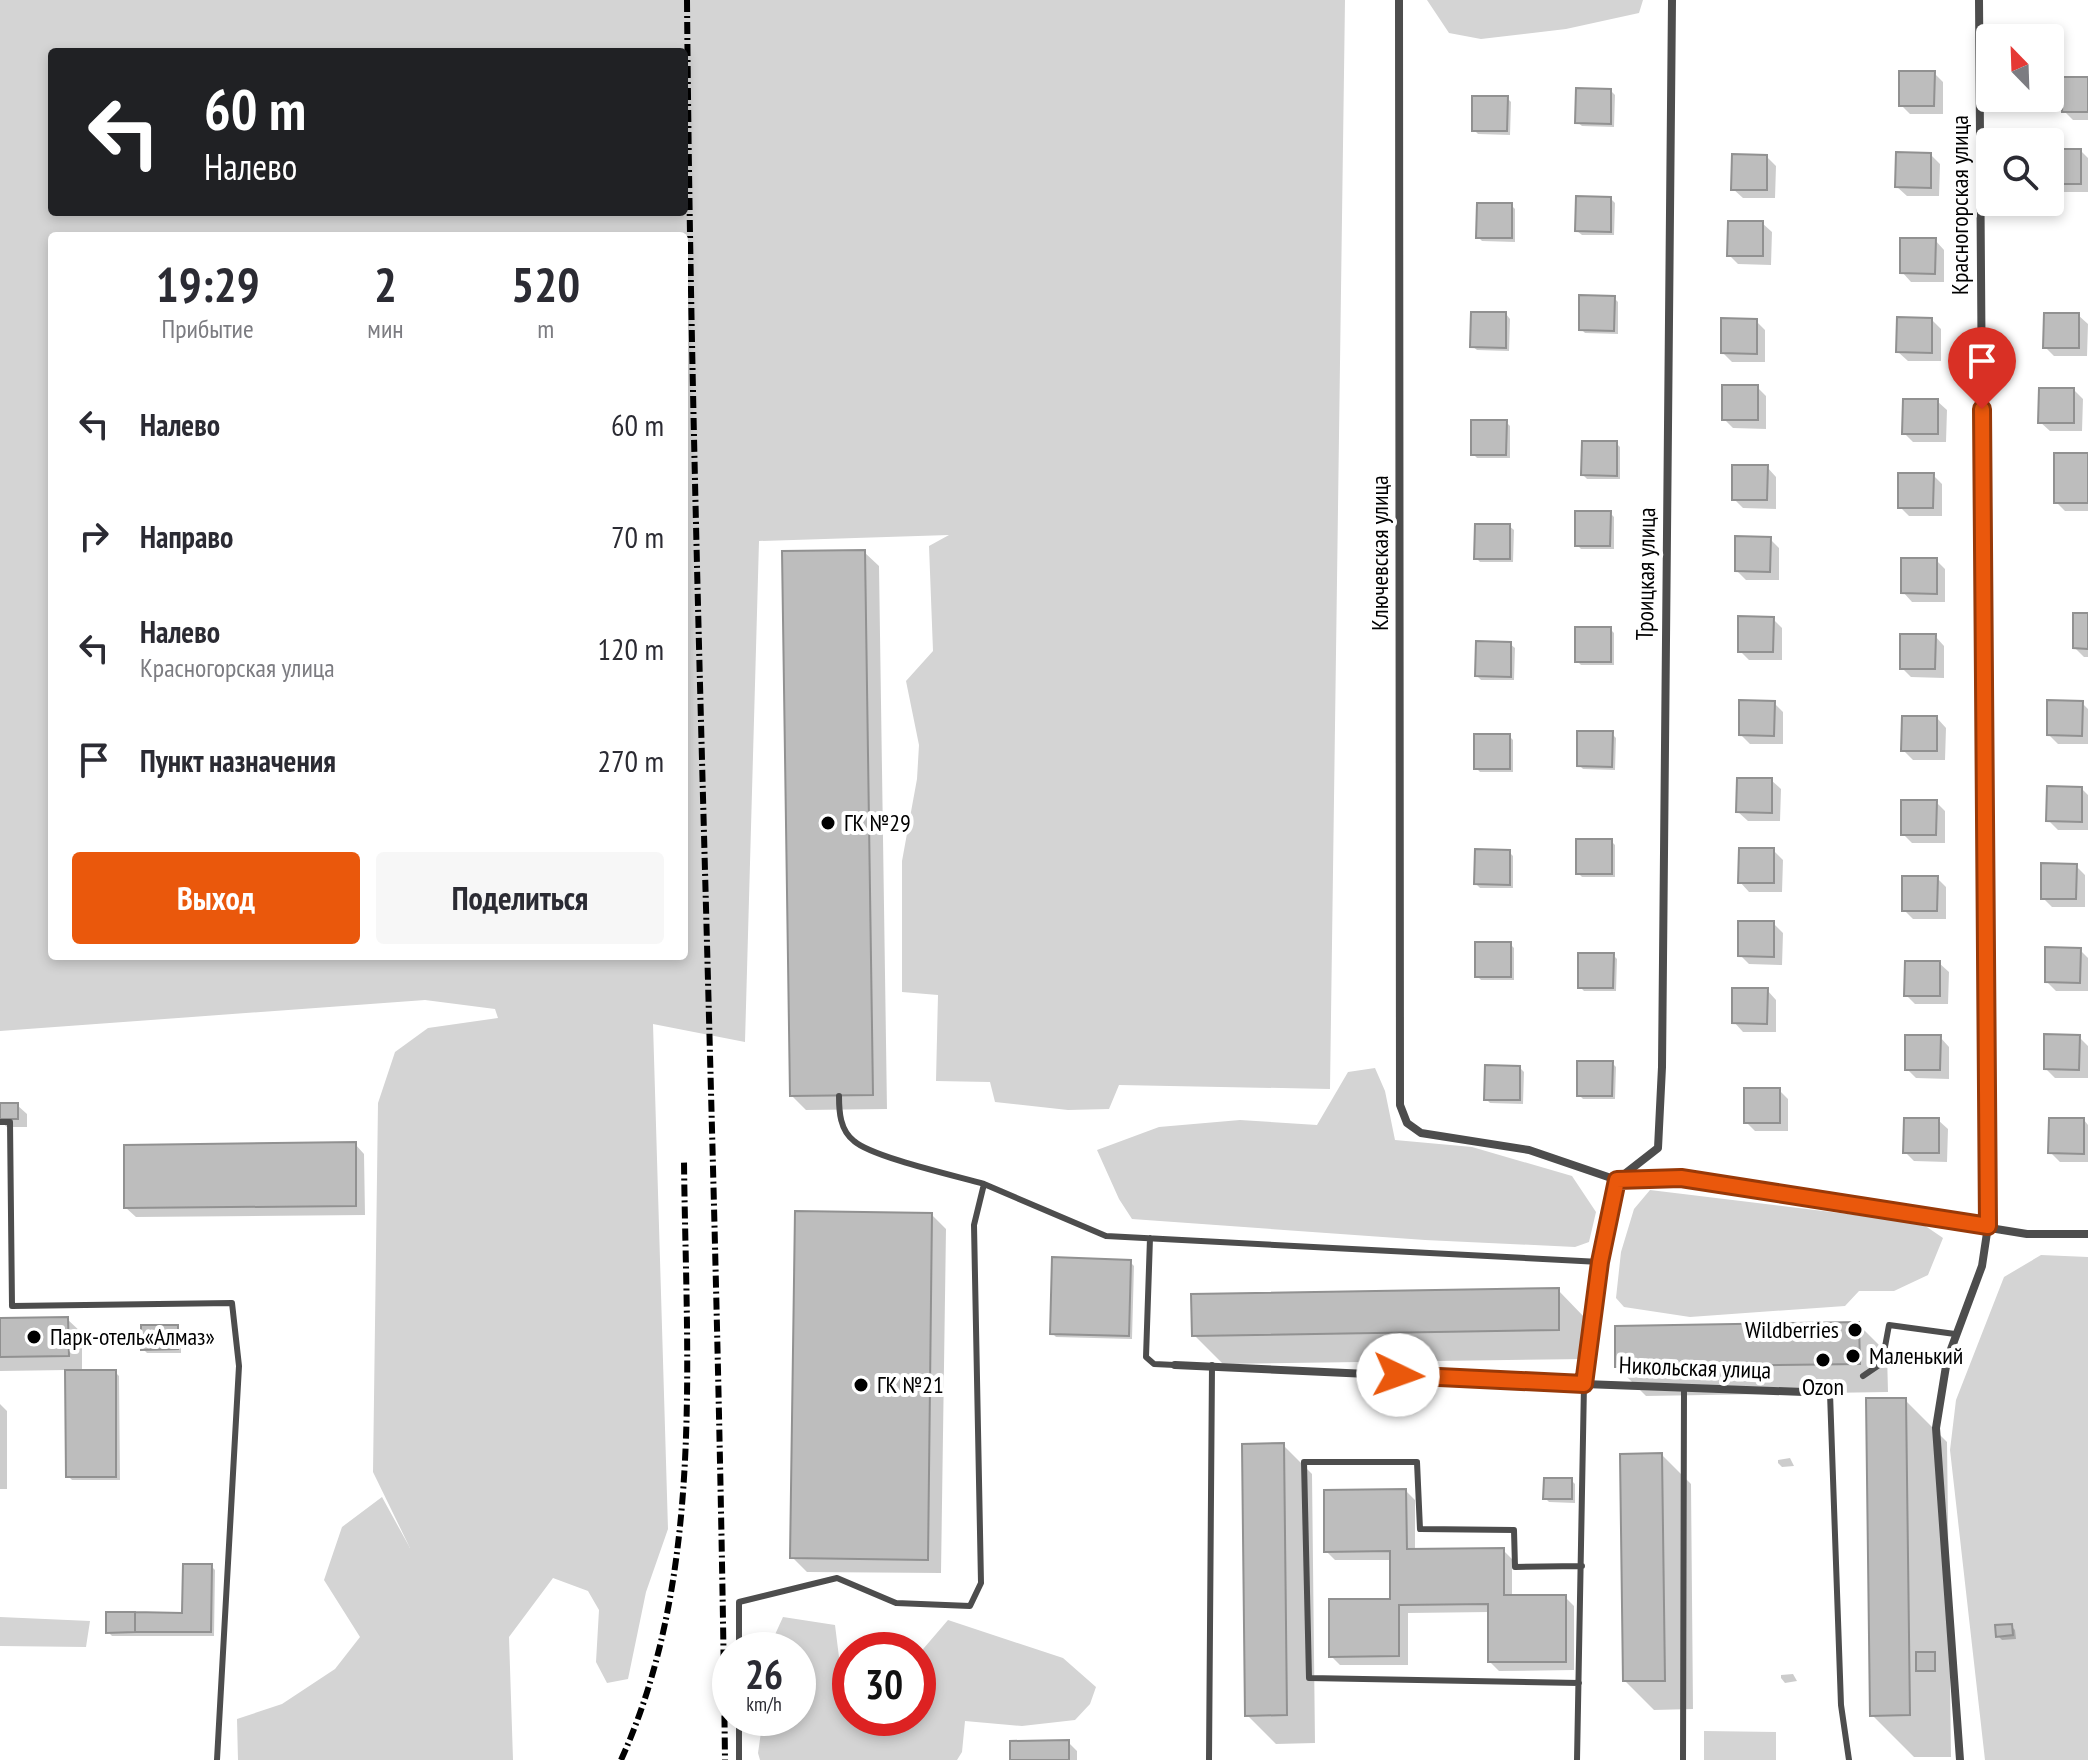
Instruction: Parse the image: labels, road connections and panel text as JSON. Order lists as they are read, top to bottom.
{
  "streets": {
    "street": [
      "Красногорская улица",
      "Ключевская улица",
      "Троицкая улица",
      "Никольская улица"
    ]
  },
  "crossings": [
    ["Ключевская улица", "Троицкая улица"]
  ],
  "places": [
    "ГК №29",
    "Wildberries",
    "Парк-отель«Алмаз»",
    "Маленький",
    "Ozon",
    "ГК №21"
  ],
  "north": "top left",
  "page": {
    "turn": ["60 m", "Налево"],
    "eta": [
      "19:29",
      "Прибытие",
      "2",
      "мин",
      "520",
      "m"
    ],
    "list": [
      {
        "name": "Налево",
        "value": "60 m"
      },
      {
        "name": "Направо",
        "value": "70 m"
      },
      {
        "name": "Налево",
        "note": "Красногорская улица",
        "value": "120 m"
      },
      {
        "name": "Пункт назначения",
        "value": "270 m"
      }
    ],
    "buttons": ["Выход", "Поделиться"],
    "speed": "26 km/h",
    "limit": "30"
  }
}
